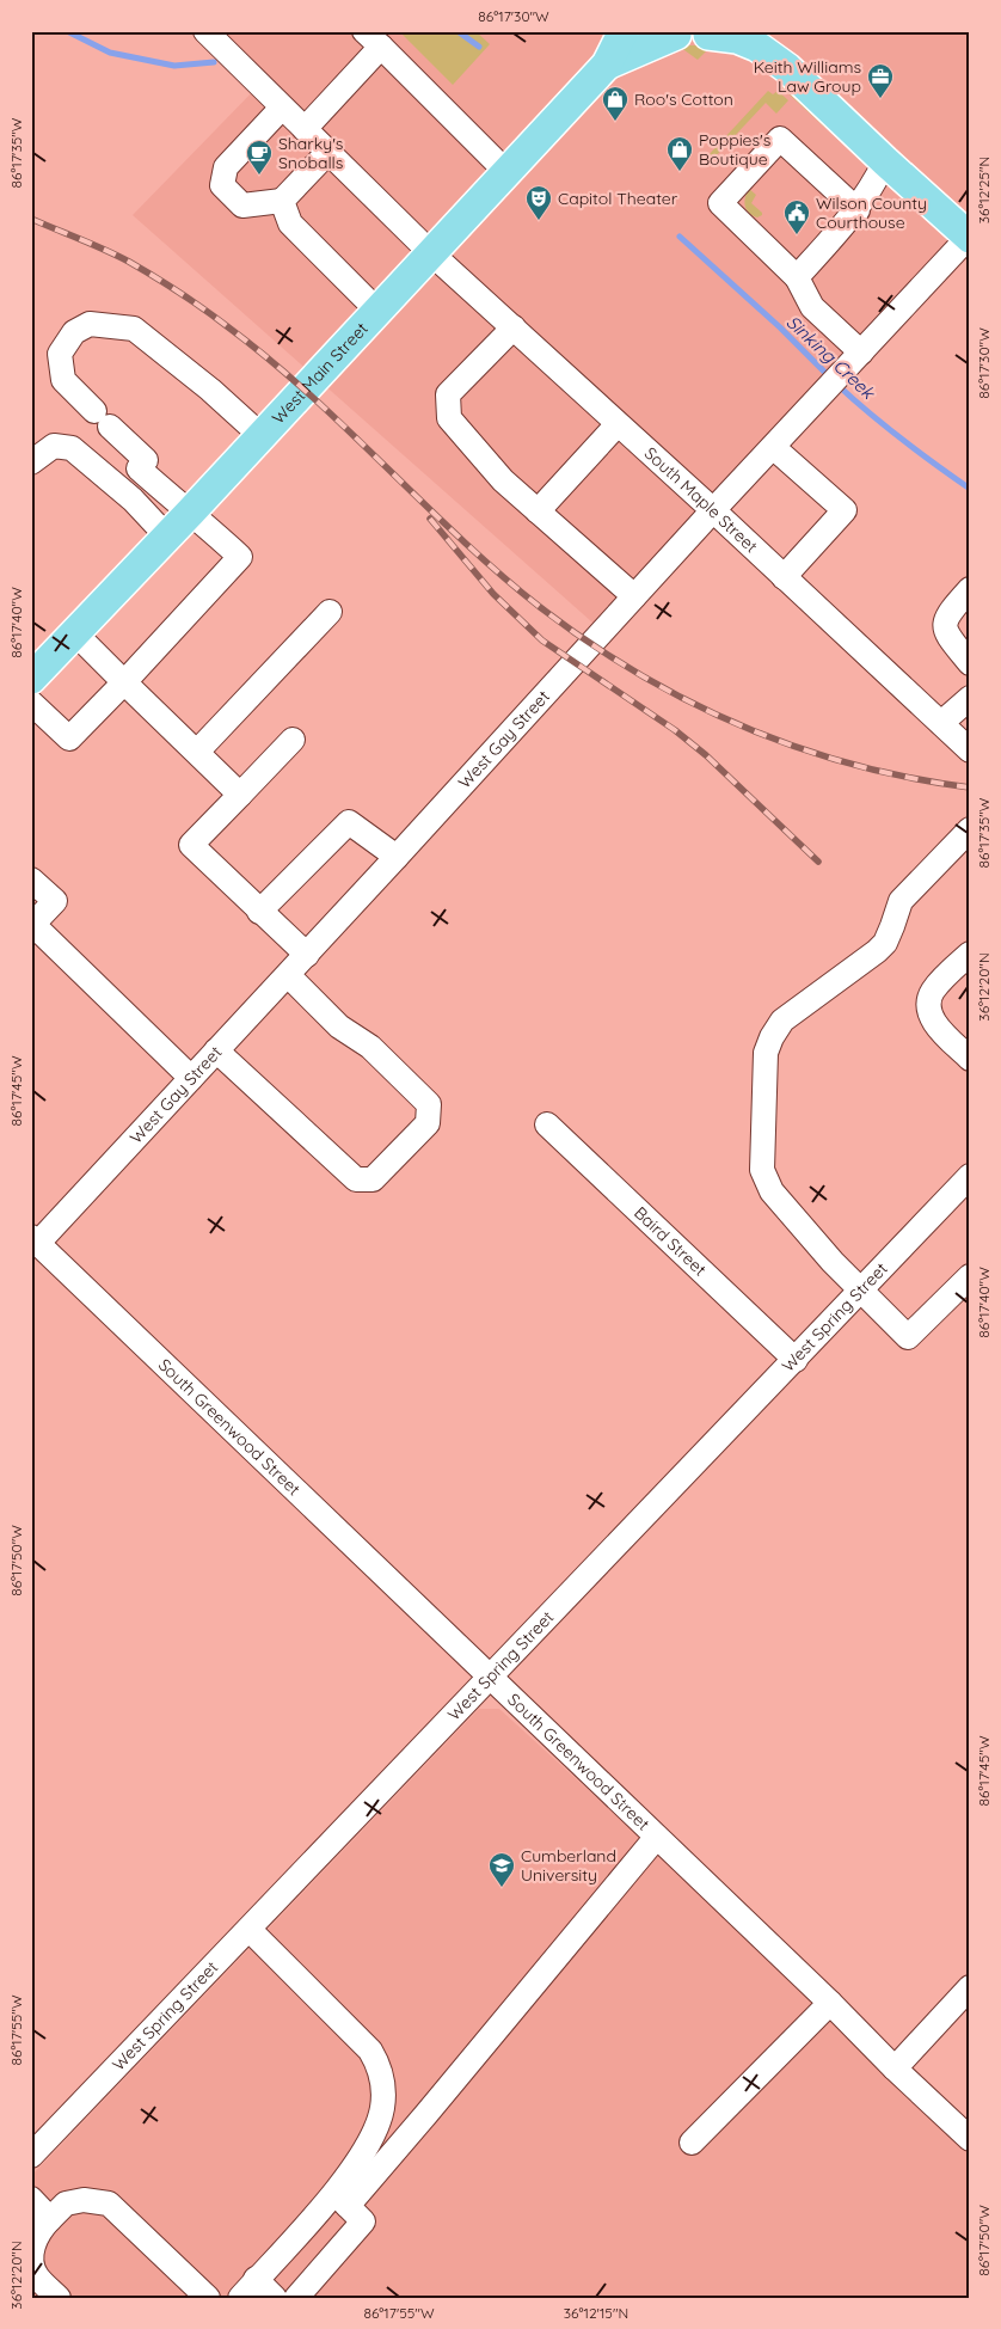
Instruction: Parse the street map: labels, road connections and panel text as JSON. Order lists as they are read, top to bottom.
{
  "streets": {
    "main road": ["West Main Street"],
    "street": [
      "South Maple Street",
      "West Gay Street",
      "Baird Street",
      "West Spring Street",
      "South Greenwood Street"
    ]
  },
  "crossings": [
    ["West Main Street", "South Maple Street"],
    ["South Maple Street", "West Gay Street"],
    ["West Gay Street", "South Greenwood Street"],
    ["Baird Street", "West Spring Street"],
    ["West Spring Street", "South Greenwood Street"]
  ],
  "water": ["Sinking Creek"],
  "places": {
    "office": ["Keith Williams Law Group"],
    "shop": ["Roo's Cotton", "Poppies's Boutique"],
    "cafe": ["Sharky's Snoballs"],
    "theatre": ["Capitol Theater"],
    "public building": ["Wilson County Courthouse"],
    "school or university": ["Cumberland University"]
  },
  "coordinates": [
    "86°17'30\"W",
    "86°17'35\"W",
    "36°12'25\"N",
    "86°17'40\"W",
    "36°12'20\"N",
    "86°17'45\"W",
    "86°17'50\"W",
    "86°17'55\"W",
    "36°12'15\"N"
  ]
}
